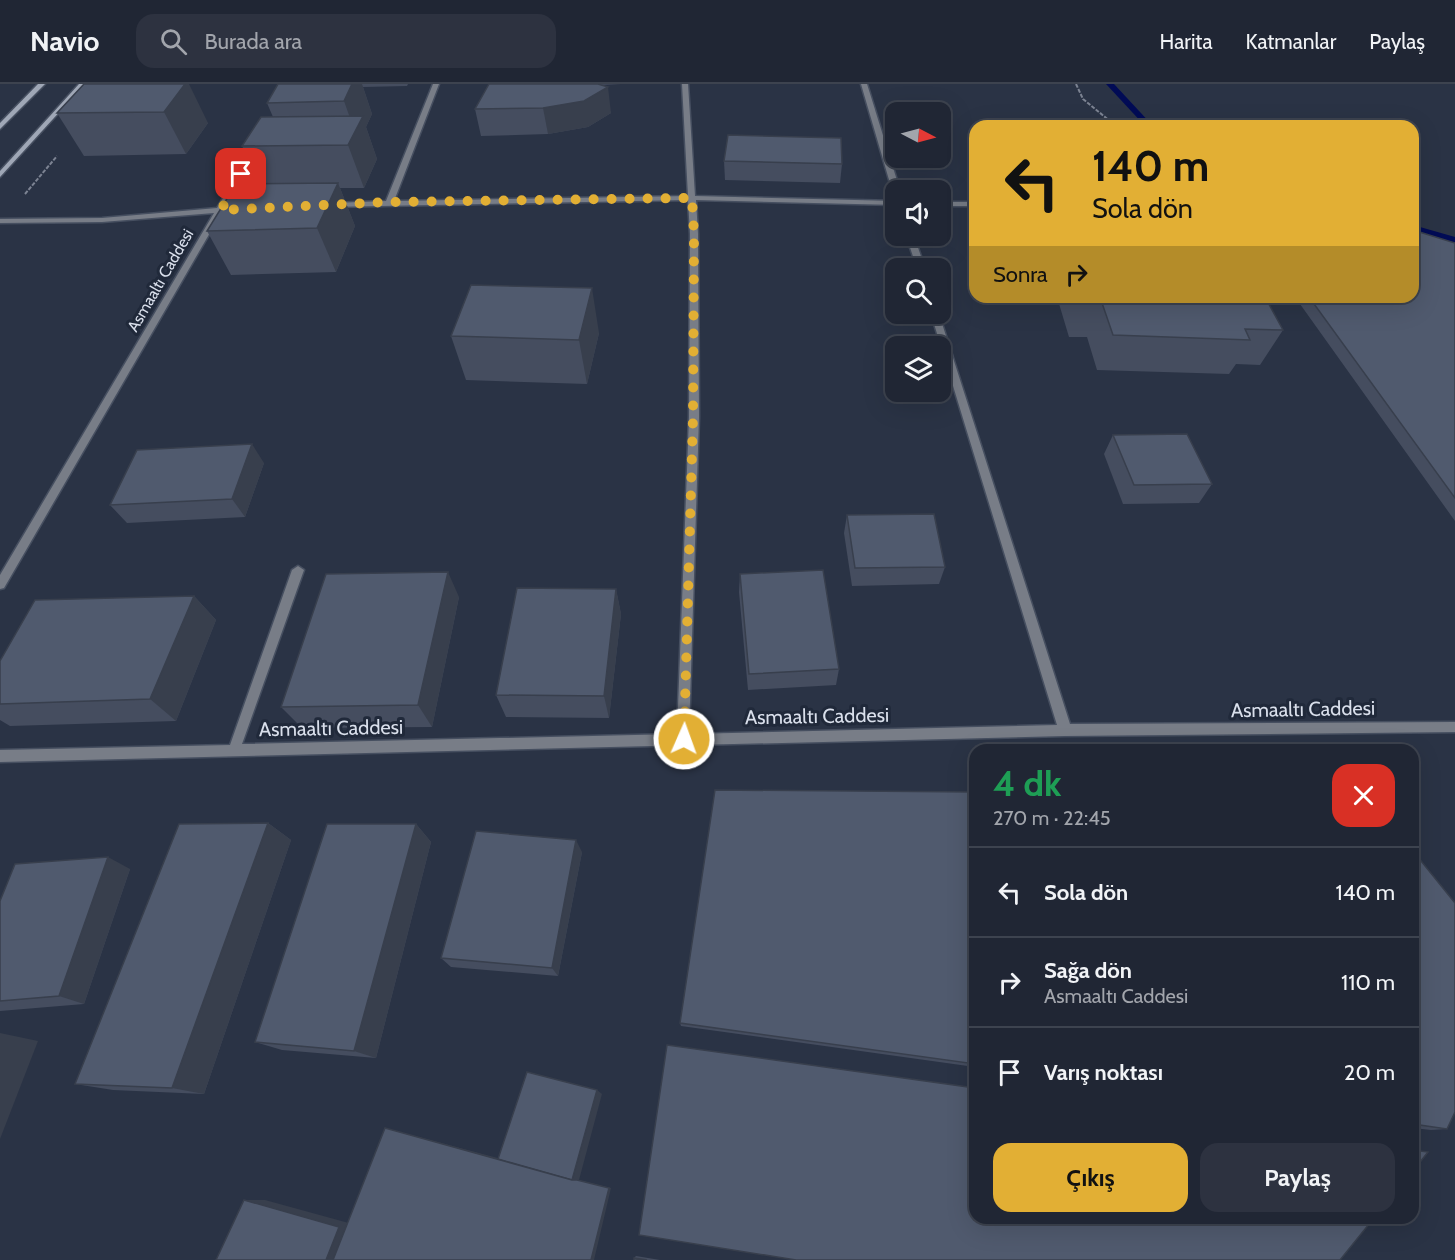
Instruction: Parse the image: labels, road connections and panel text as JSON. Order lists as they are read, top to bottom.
{
  "streets": {
    "street": ["Asmaaltı Caddesi"]
  },
  "north": "right",
  "page": {
    "header": "Navio",
    "search": "Burada ara",
    "nav": ["Harita", "Katmanlar", "Paylaş"],
    "turn": ["140 m", "Sola dön"],
    "then": "Sonra",
    "heading": ["4 dk", "270 m · 22:45"],
    "list": [
      {
        "name": "Sola dön",
        "value": "140 m"
      },
      {
        "name": "Sağa dön",
        "note": "Asmaaltı Caddesi",
        "value": "110 m"
      },
      {
        "name": "Varış noktası",
        "value": "20 m"
      }
    ],
    "buttons": ["Çıkış", "Paylaş"]
  }
}
